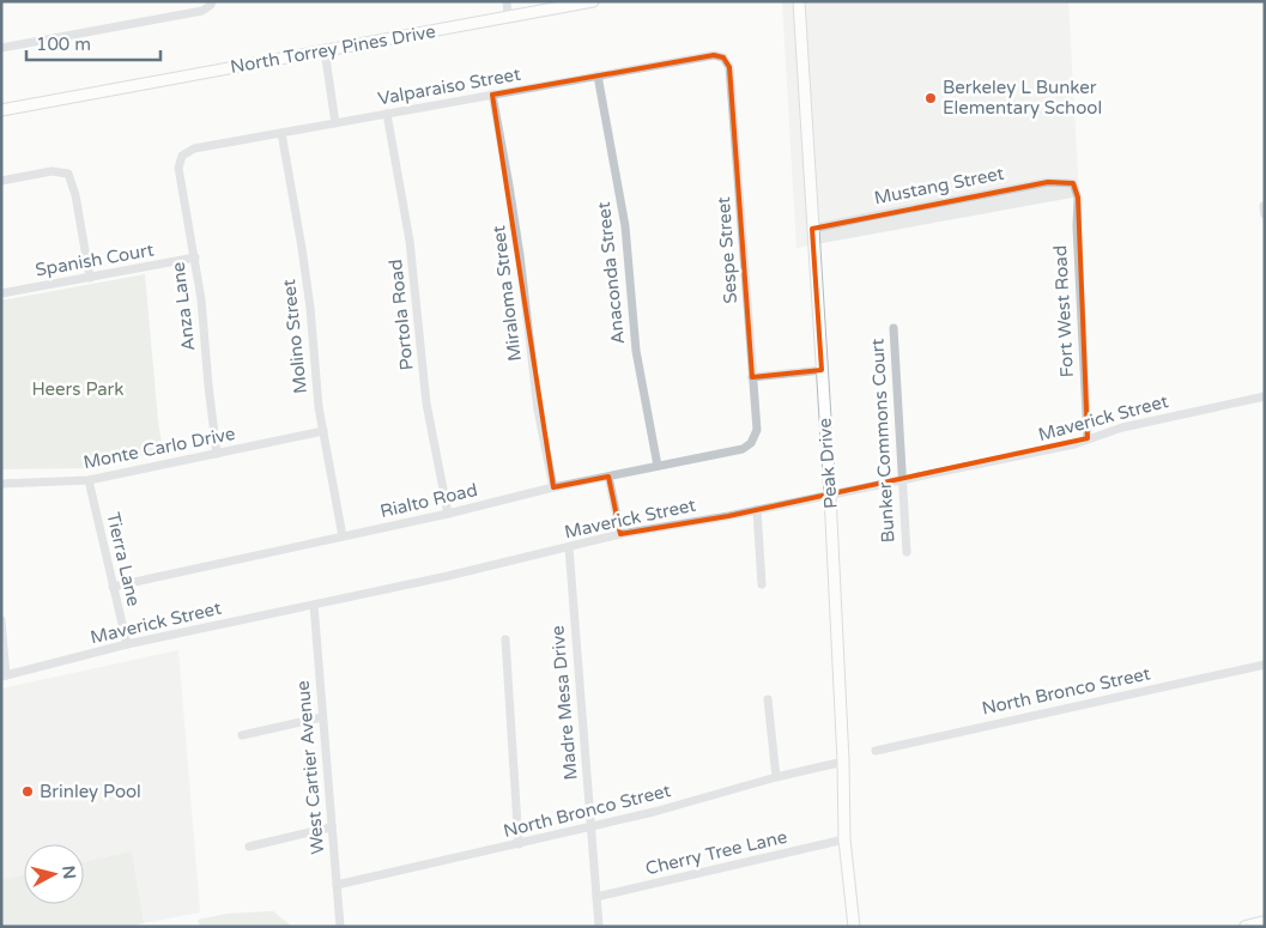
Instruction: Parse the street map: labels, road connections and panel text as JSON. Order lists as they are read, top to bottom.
{
  "streets": {
    "street": [
      "North Torrey Pines Drive",
      "Valparaiso Street",
      "Mustang Street",
      "Sespe Street",
      "Spanish Court",
      "Anaconda Street",
      "Miraloma Street",
      "Anza Lane",
      "Fort West Road",
      "Portola Road",
      "Molino Street",
      "Maverick Street",
      "Bunker Commons Court",
      "Monte Carlo Drive",
      "Peak Drive",
      "Rialto Road",
      "Tierra Lane",
      "North Bronco Street",
      "Madre Mesa Drive",
      "West Cartier Avenue",
      "Cherry Tree Lane"
    ]
  },
  "crossings": [
    ["Valparaiso Street", "Sespe Street"],
    ["Valparaiso Street", "Anaconda Street"],
    ["Valparaiso Street", "Miraloma Street"],
    ["Valparaiso Street", "Anza Lane"],
    ["Valparaiso Street", "Portola Road"],
    ["Valparaiso Street", "Molino Street"],
    ["Mustang Street", "Fort West Road"],
    ["Mustang Street", "Peak Drive"],
    ["Sespe Street", "Rialto Road"],
    ["Spanish Court", "Anza Lane"],
    ["Anaconda Street", "Rialto Road"],
    ["Miraloma Street", "Rialto Road"],
    ["Anza Lane", "Monte Carlo Drive"],
    ["Fort West Road", "Maverick Street"],
    ["Portola Road", "Rialto Road"],
    ["Molino Street", "Monte Carlo Drive"],
    ["Molino Street", "Rialto Road"],
    ["Maverick Street", "Bunker Commons Court"],
    ["Maverick Street", "Peak Drive"],
    ["Maverick Street", "Tierra Lane"],
    ["Maverick Street", "Madre Mesa Drive"],
    ["Maverick Street", "West Cartier Avenue"],
    ["Monte Carlo Drive", "Tierra Lane"],
    ["Peak Drive", "North Bronco Street"],
    ["Peak Drive", "Cherry Tree Lane"],
    ["Rialto Road", "Tierra Lane"],
    ["North Bronco Street", "Madre Mesa Drive"],
    ["North Bronco Street", "West Cartier Avenue"],
    ["Madre Mesa Drive", "Cherry Tree Lane"]
  ],
  "parks": ["Heers Park"],
  "places": ["Berkeley L Bunker Elementary School", "Brinley Pool"],
  "scale_bar": "100 m",
  "north": "right"
}
